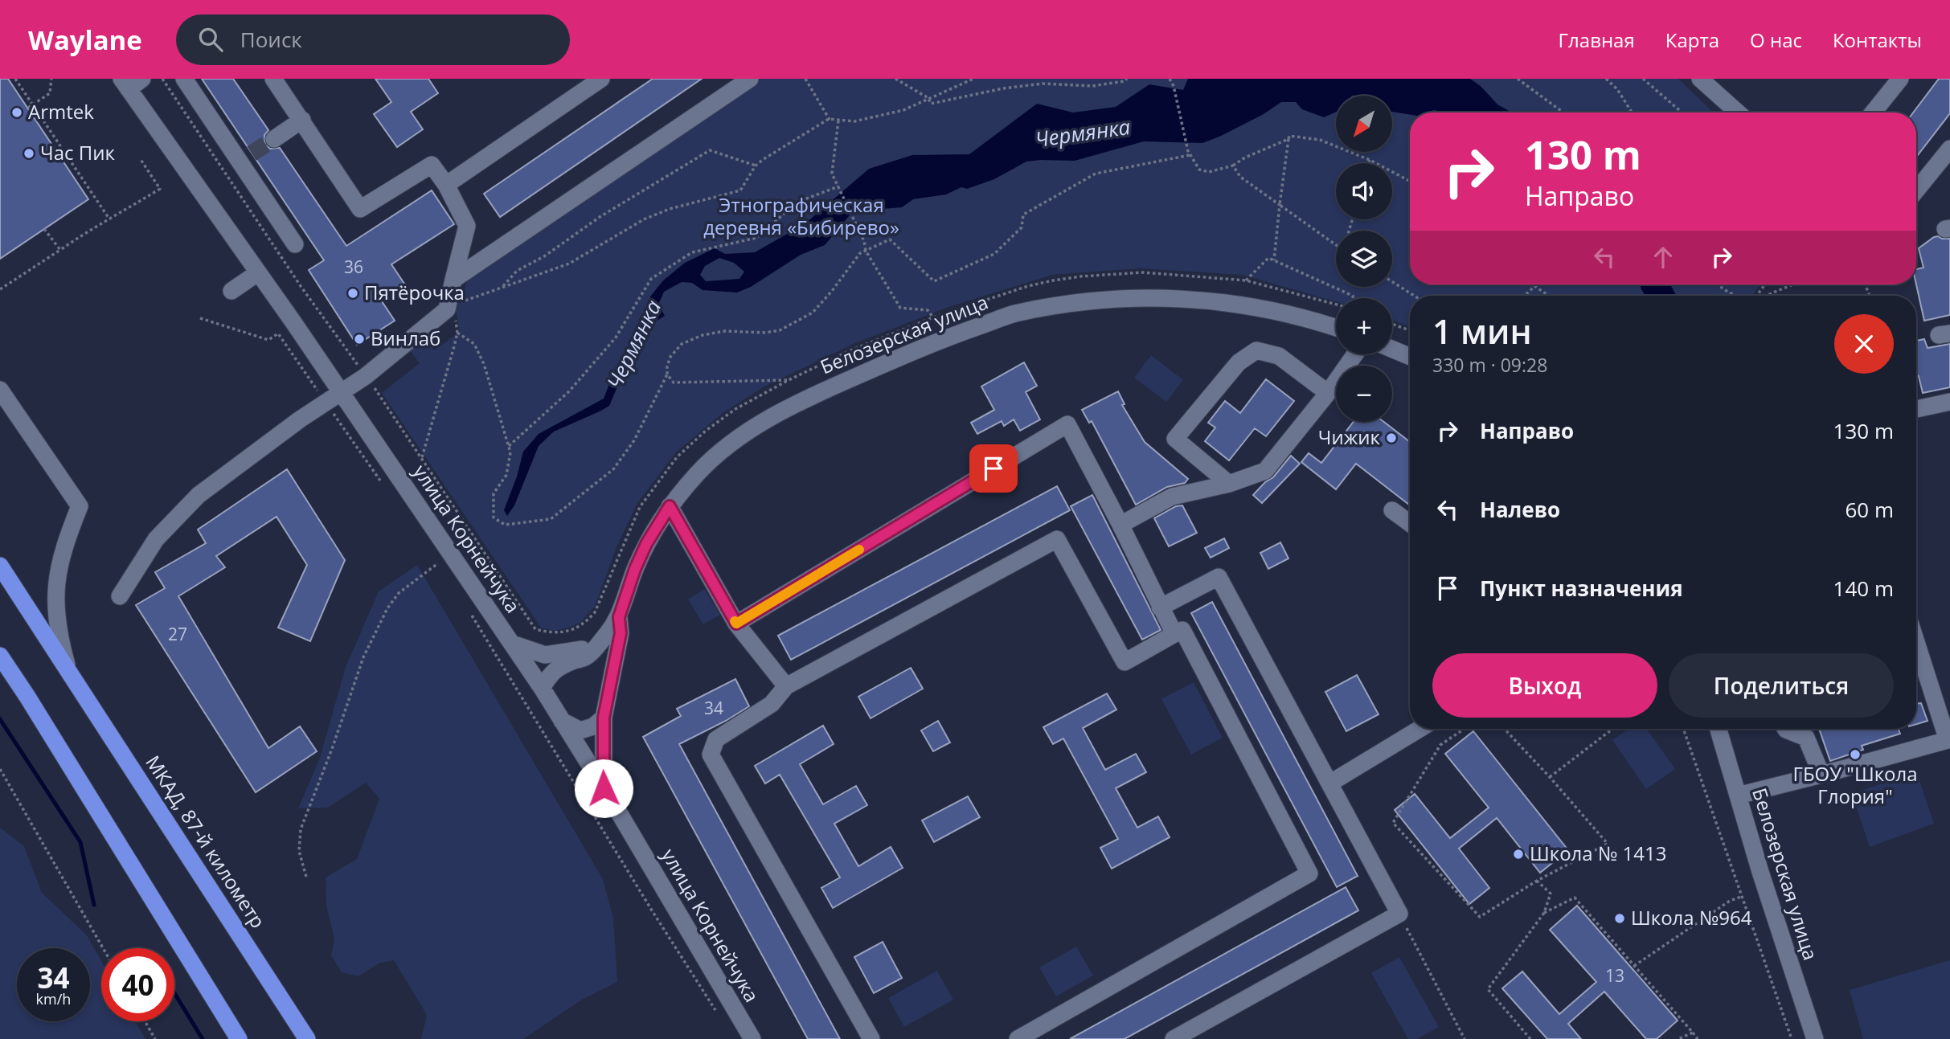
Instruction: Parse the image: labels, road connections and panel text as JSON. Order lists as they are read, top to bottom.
{
  "streets": {
    "highway": ["МКАД, 87-й километр"],
    "street": ["Белозерская улица", "улица Корнейчука"]
  },
  "crossings": [
    ["Белозерская улица", "улица Корнейчука"]
  ],
  "water": ["Чермянка"],
  "parks": ["Этнографическая деревня «Бибирево»"],
  "places": [
    "Armtek",
    "Час Пик",
    "Пятёрочка",
    "Винлаб",
    "Чижик",
    "ГБОУ \"Школа Глория\"",
    "Школа № 1413",
    "Школа №964"
  ],
  "house_numbers": [
    "36",
    "27",
    "34",
    "13"
  ],
  "north": "bottom left",
  "page": {
    "header": "Waylane",
    "search": "Поиск",
    "nav": [
      "Главная",
      "Карта",
      "О нас",
      "Контакты"
    ],
    "map_buttons": ["+", "−"],
    "turn": ["130 m", "Направо"],
    "heading": ["1 мин", "330 m · 09:28"],
    "list": [
      {
        "name": "Направо",
        "value": "130 m"
      },
      {
        "name": "Налево",
        "value": "60 m"
      },
      {
        "name": "Пункт назначения",
        "value": "140 m"
      }
    ],
    "buttons": ["Выход", "Поделиться"],
    "speed": "34 km/h",
    "limit": "40"
  }
}
